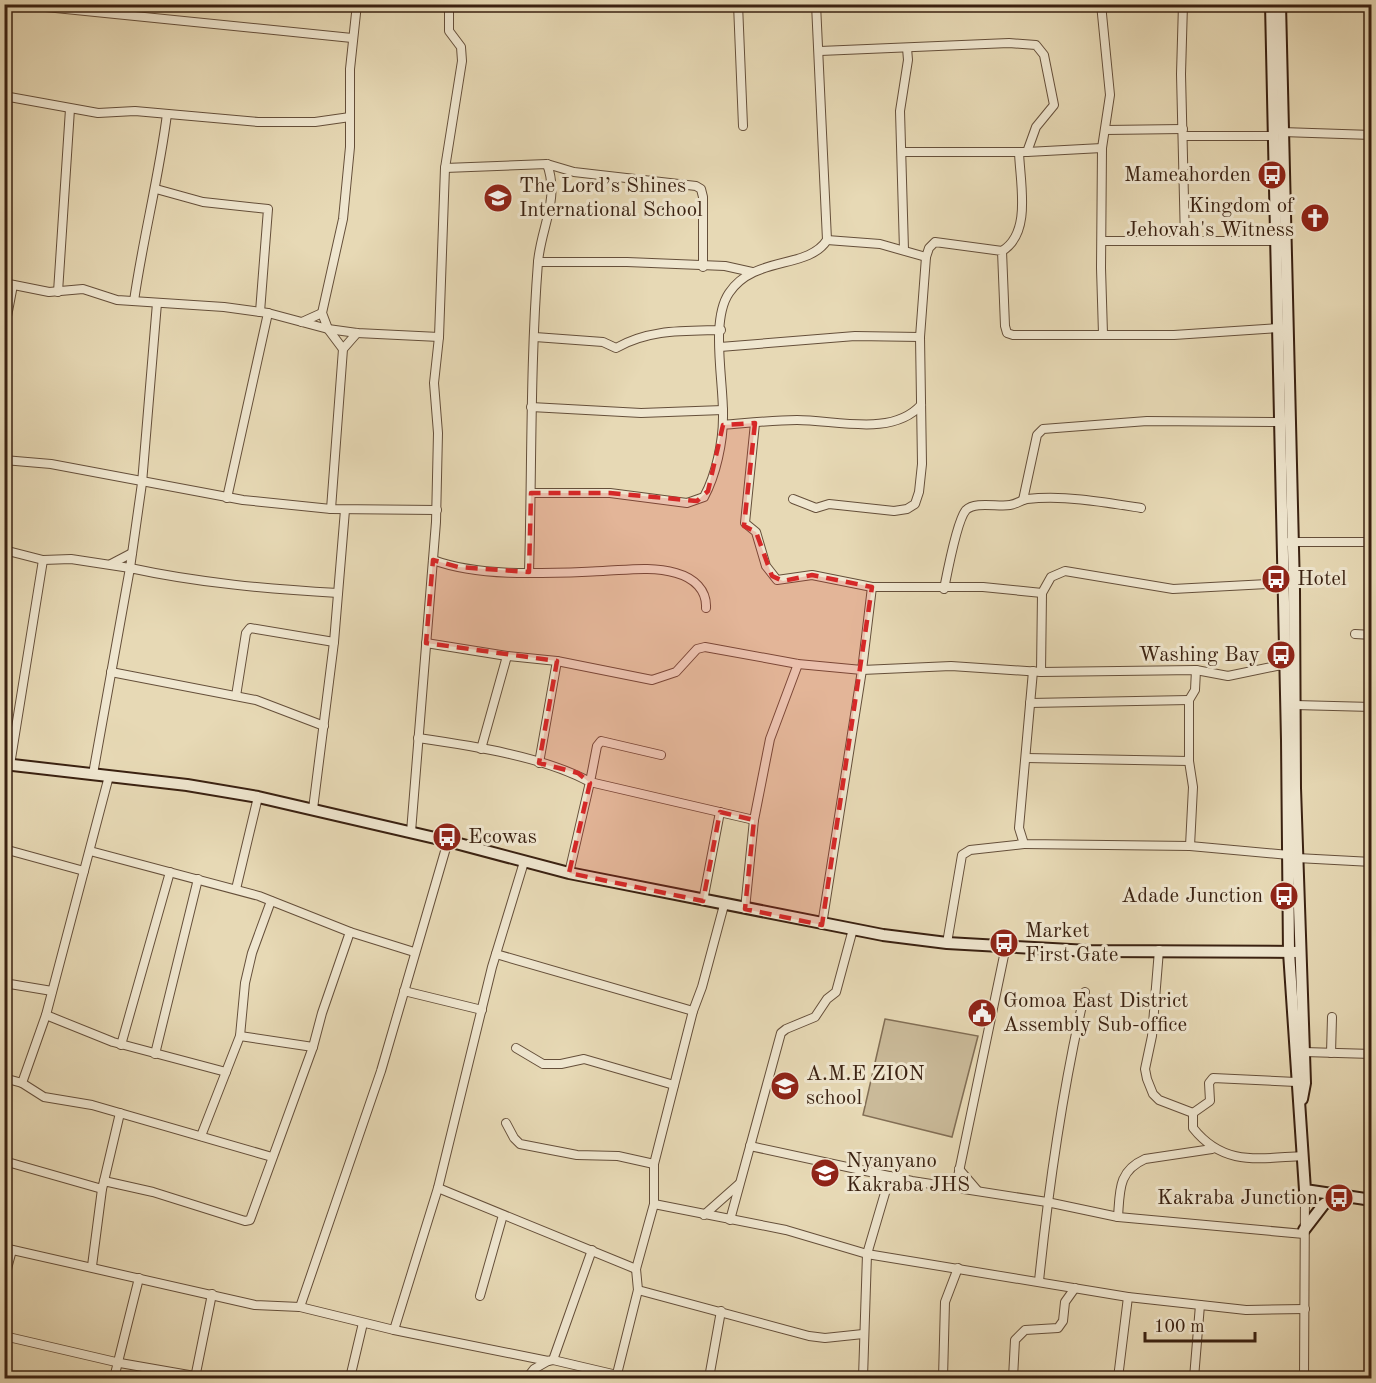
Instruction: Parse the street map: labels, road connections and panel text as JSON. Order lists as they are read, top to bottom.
{
  "places": {
    "bus stop": [
      "Mameahorden",
      "Hotel",
      "Washing Bay",
      "Ecowas",
      "Adade Junction",
      "Market First Gate",
      "Kakraba Junction"
    ],
    "school or university": ["The Lord’s Shines International School", "A.M.E ZION school", "Nyanyano Kakraba JHS"],
    "church": ["Kingdom of Jehovah's Witness"],
    "public building": ["Gomoa East District Assembly Sub-office"]
  },
  "scale_bar": "100 m"
}
